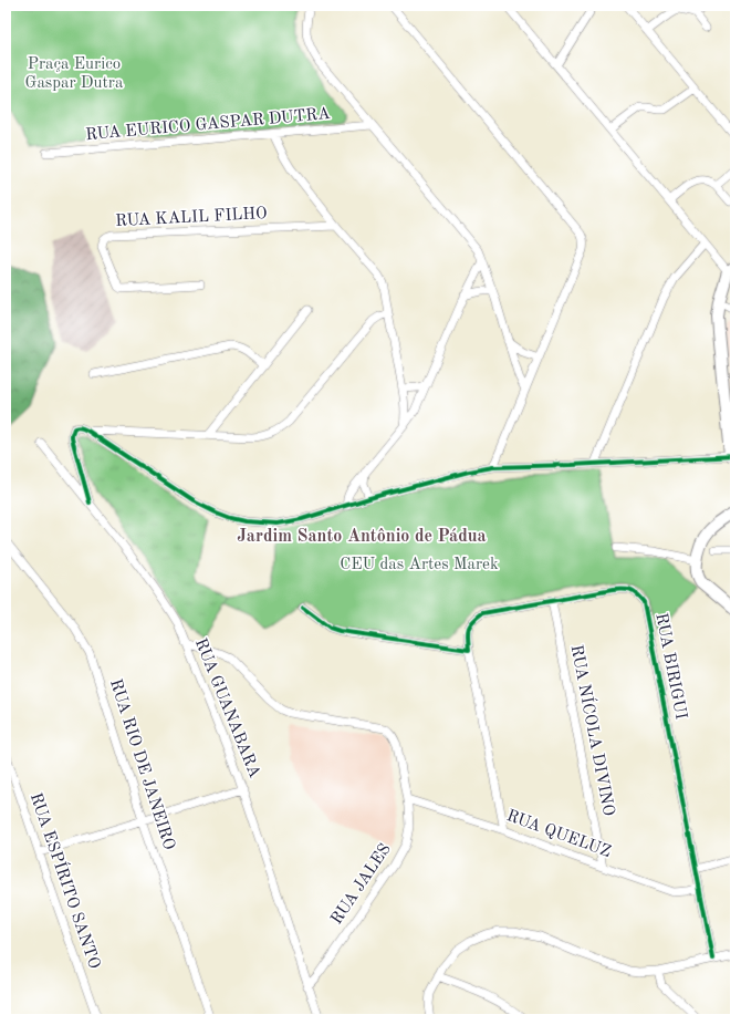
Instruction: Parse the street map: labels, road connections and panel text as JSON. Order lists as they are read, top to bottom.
{
  "streets": {
    "street": [
      "RUA EURICO GASPAR DUTRA",
      "RUA KALIL FILHO",
      "RUA BIRIGUI",
      "RUA GUANABARA",
      "RUA NÍCOLA DIVINO",
      "RUA RIO DE JANEIRO",
      "RUA QUELUZ",
      "RUA ESPÍRITO SANTO",
      "RUA JALES"
    ]
  },
  "crossings": [
    ["RUA BIRIGUI", "RUA NÍCOLA DIVINO"],
    ["RUA BIRIGUI", "RUA QUELUZ"],
    ["RUA GUANABARA", "RUA JALES"],
    ["RUA NÍCOLA DIVINO", "RUA QUELUZ"],
    ["RUA QUELUZ", "RUA JALES"]
  ],
  "districts": ["Jardim Santo Antônio de Pádua"],
  "parks": ["Praça Eurico Gaspar Dutra", "CEU das Artes Marek"]
}
